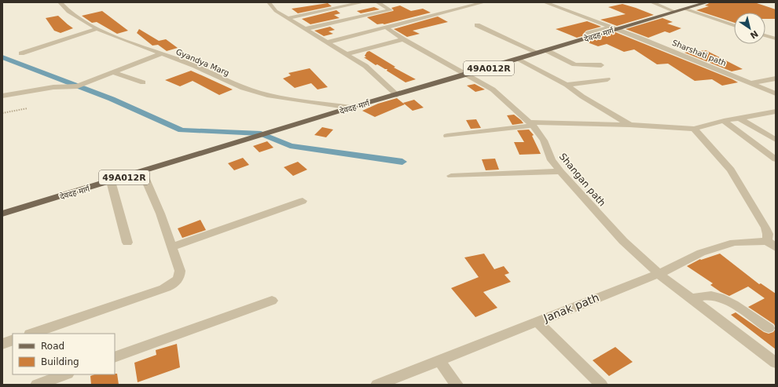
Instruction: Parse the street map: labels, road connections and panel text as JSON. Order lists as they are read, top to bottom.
{
  "streets": {
    "main road": ["देवदह मार्ग", "49A012R"],
    "street": [
      "Sharshati path",
      "Gyandya Marg",
      "Shangan path",
      "Janak path"
    ]
  },
  "crossings": [
    ["देवदह मार्ग", "Sharshati path"],
    ["देवदह मार्ग", "Gyandya Marg"],
    ["देवदह मार्ग", "Shangan path"],
    ["Shangan path", "Janak path"]
  ],
  "legend": ["Road", "Building"],
  "north": "bottom right"
}
